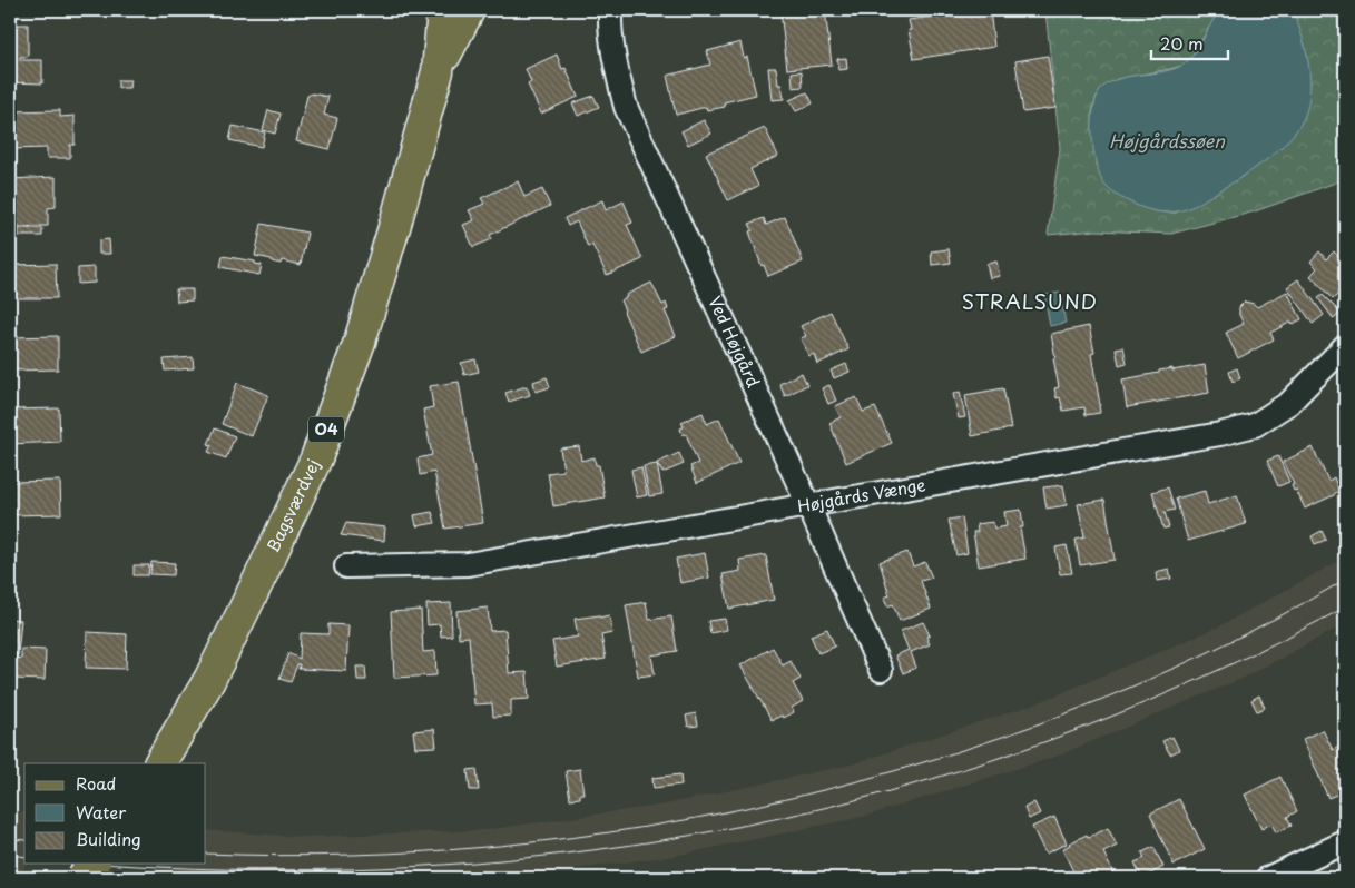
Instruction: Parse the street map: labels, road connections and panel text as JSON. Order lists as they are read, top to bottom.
{
  "streets": {
    "main road": ["O4", "Bagsværdvej"],
    "street": ["Ved Højgård", "Højgårds Vænge"]
  },
  "crossings": [
    ["Ved Højgård", "Højgårds Vænge"]
  ],
  "districts": ["STRALSUND"],
  "water": ["Højgårdssøen"],
  "legend": ["Road", "Water", "Building"],
  "scale_bar": "20 m"
}
